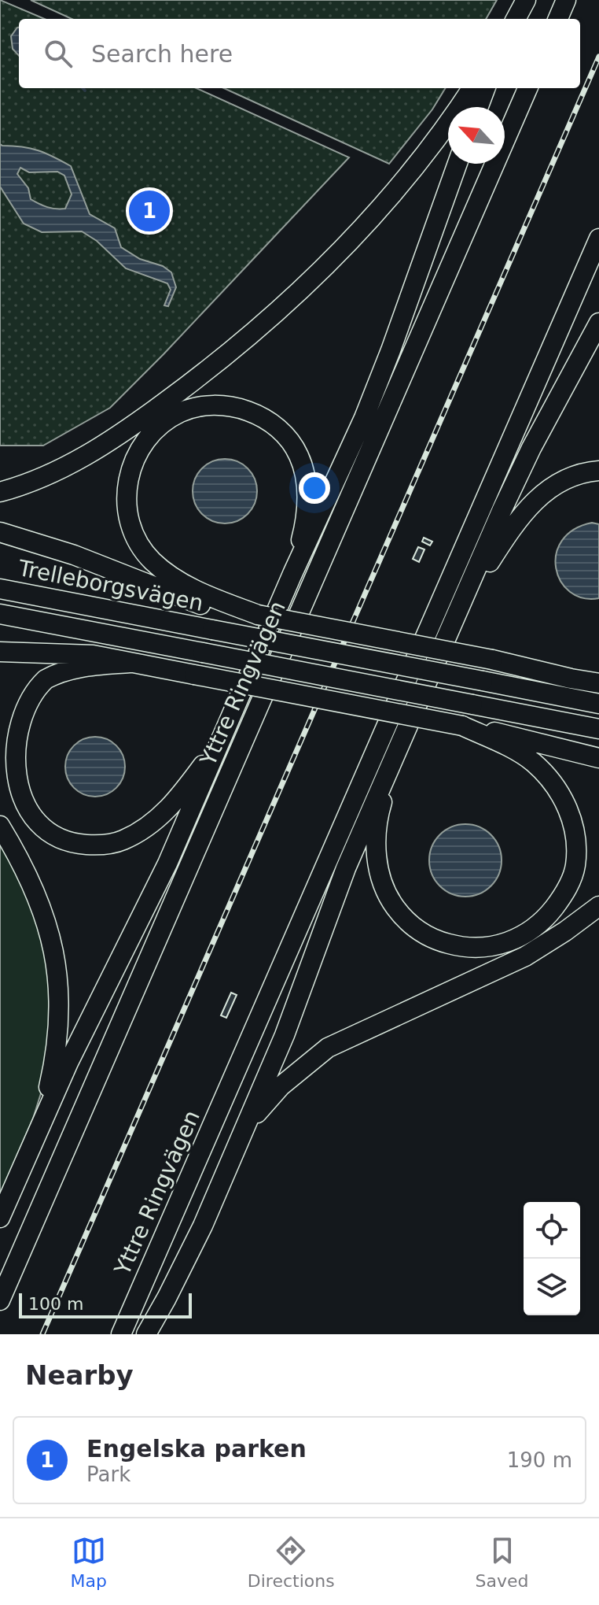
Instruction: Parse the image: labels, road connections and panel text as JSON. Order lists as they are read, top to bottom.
{
  "streets": {
    "highway": ["Trelleborgsvägen", "Yttre Ringvägen"]
  },
  "scale_bar": "100 m",
  "north": "top left",
  "page": {
    "search": "Search here",
    "pins": "1",
    "scale": "100 m",
    "heading": "Nearby",
    "list": [
      {
        "mark": "1",
        "name": "Engelska parken",
        "note": "Park",
        "value": "190 m"
      }
    ],
    "nav": ["Map", "Directions", "Saved"]
  }
}
